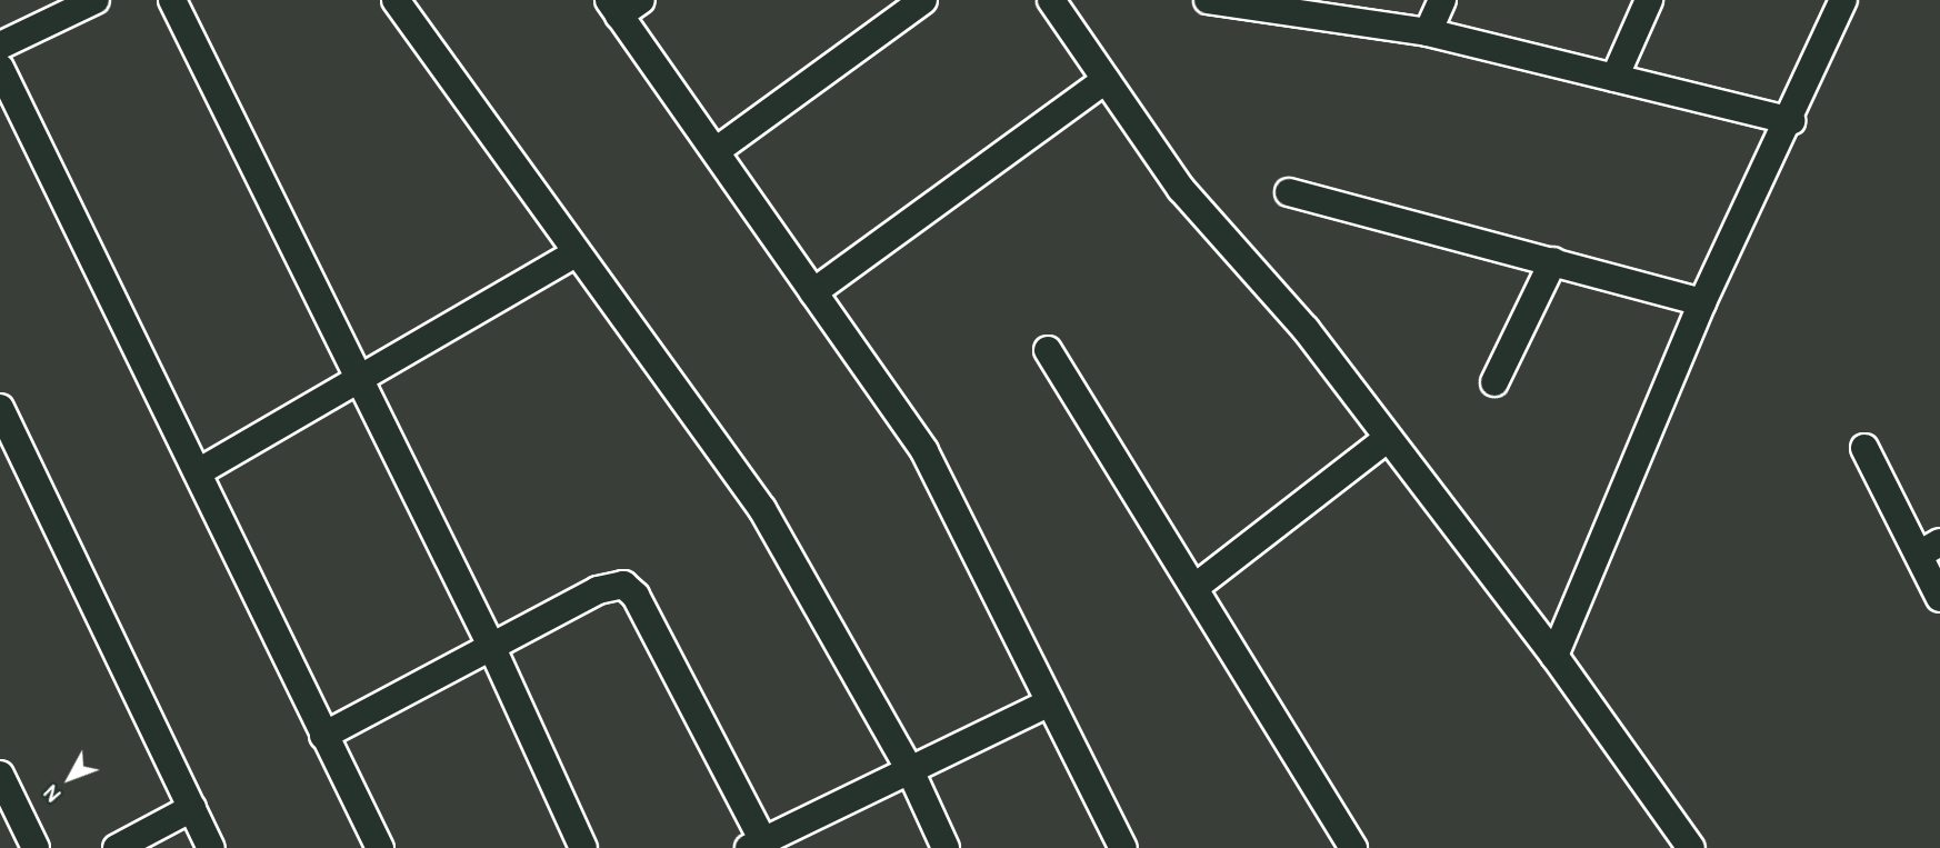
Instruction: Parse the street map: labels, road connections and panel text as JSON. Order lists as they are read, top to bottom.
{
  "north": "bottom left"
}
